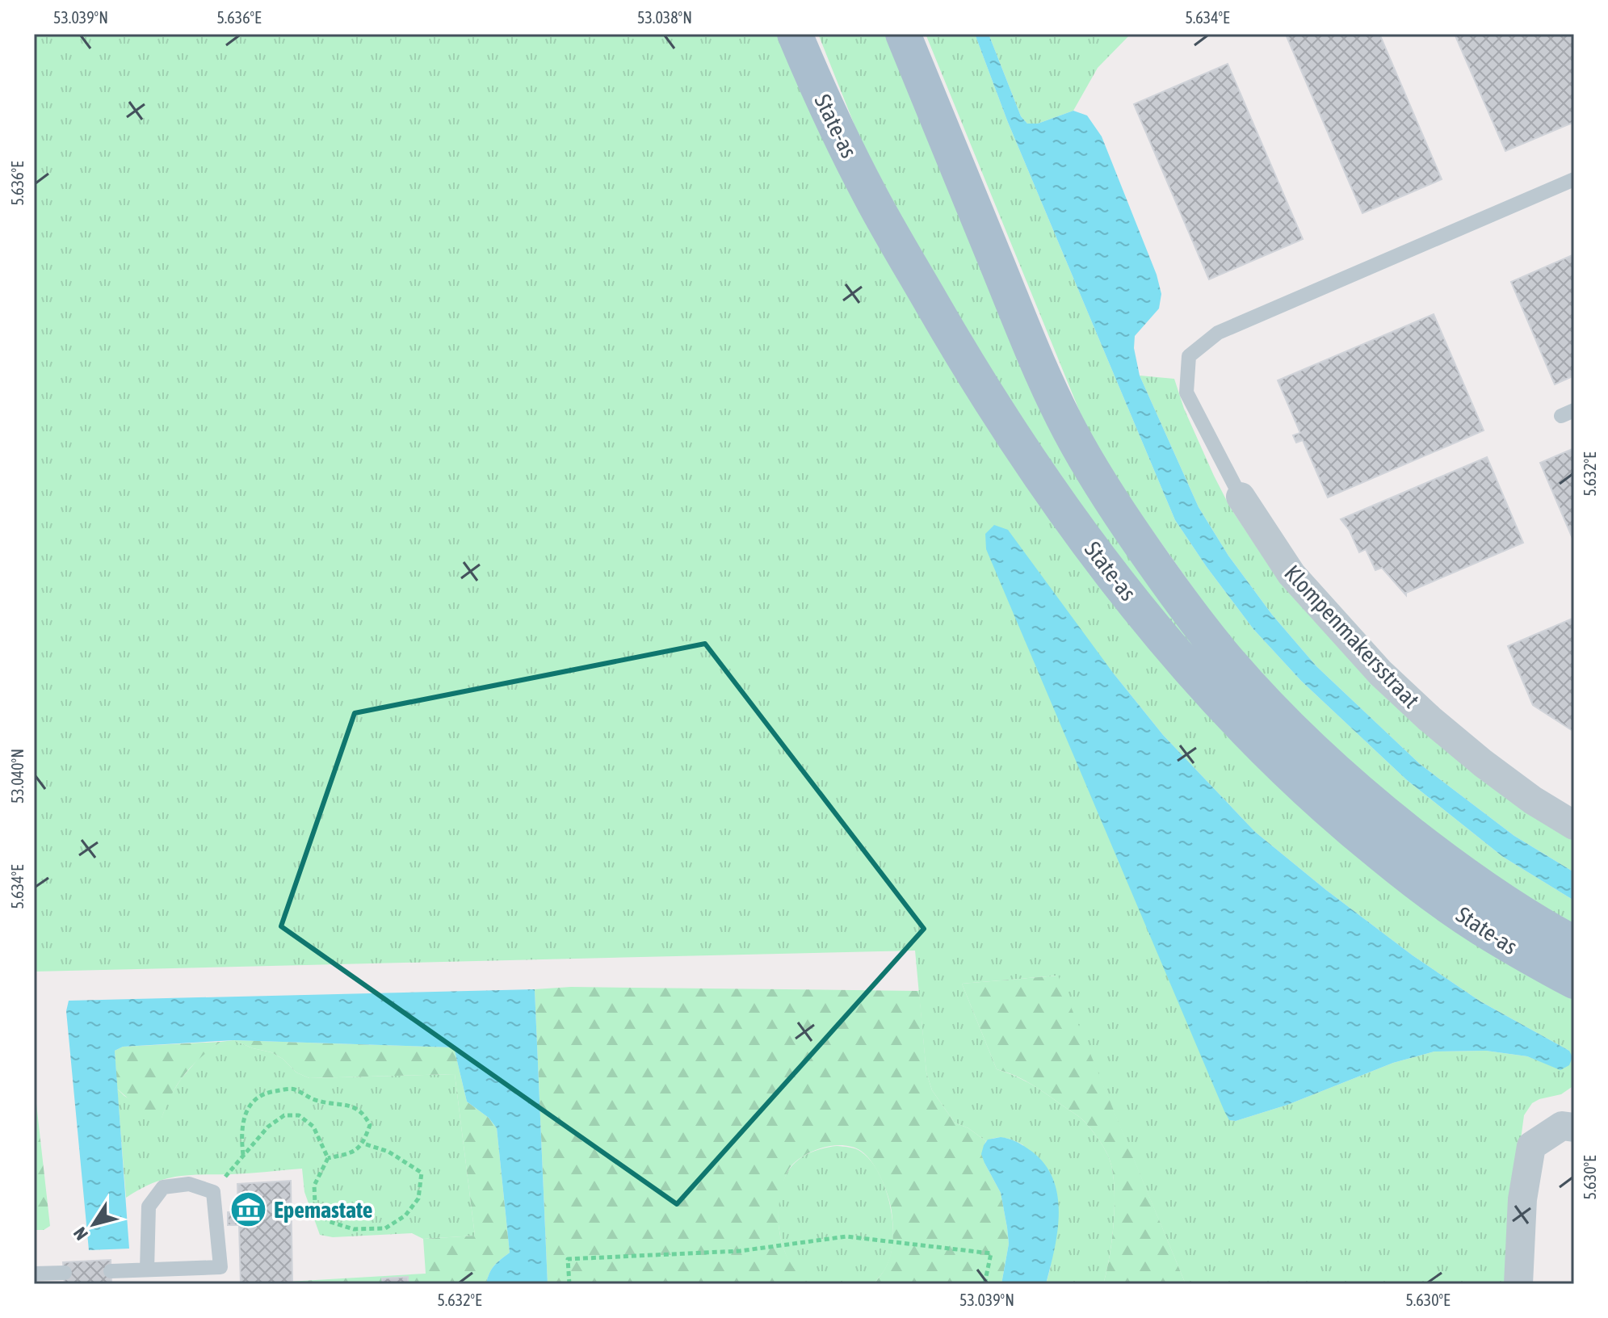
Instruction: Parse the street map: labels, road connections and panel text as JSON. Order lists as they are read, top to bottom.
{
  "streets": {
    "main road": ["State-as"],
    "street": ["Klompenmakersstraat"]
  },
  "places": {
    "museum": ["Epemastate"]
  },
  "north": "bottom left",
  "coordinates": [
    "53.039°N",
    "5.636°E",
    "53.038°N",
    "5.634°E",
    "5.632°E",
    "53.040°N",
    "5.630°E"
  ]
}
